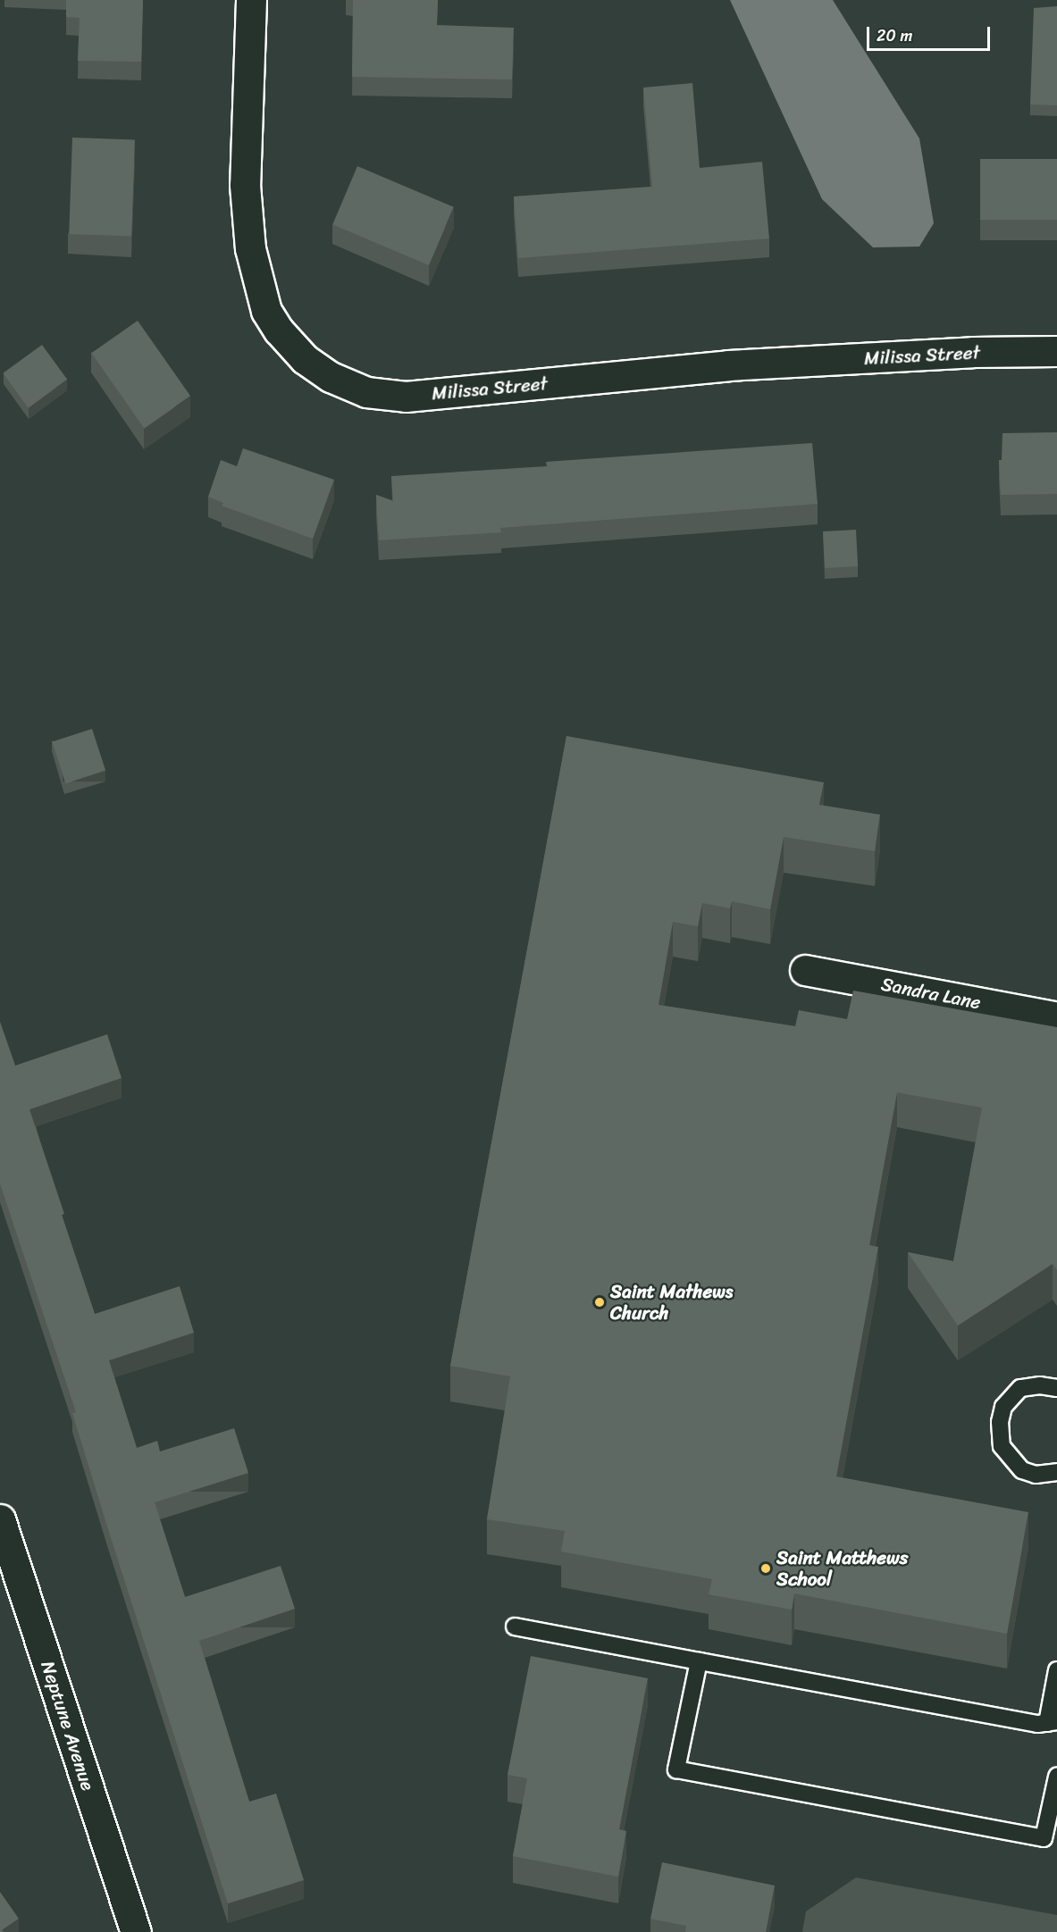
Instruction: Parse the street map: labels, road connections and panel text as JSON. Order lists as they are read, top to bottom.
{
  "streets": {
    "street": ["Milissa Street", "Sandra Lane", "Neptune Avenue"]
  },
  "places": ["Saint Mathews Church", "Saint Matthews School"],
  "scale_bar": "20 m"
}
